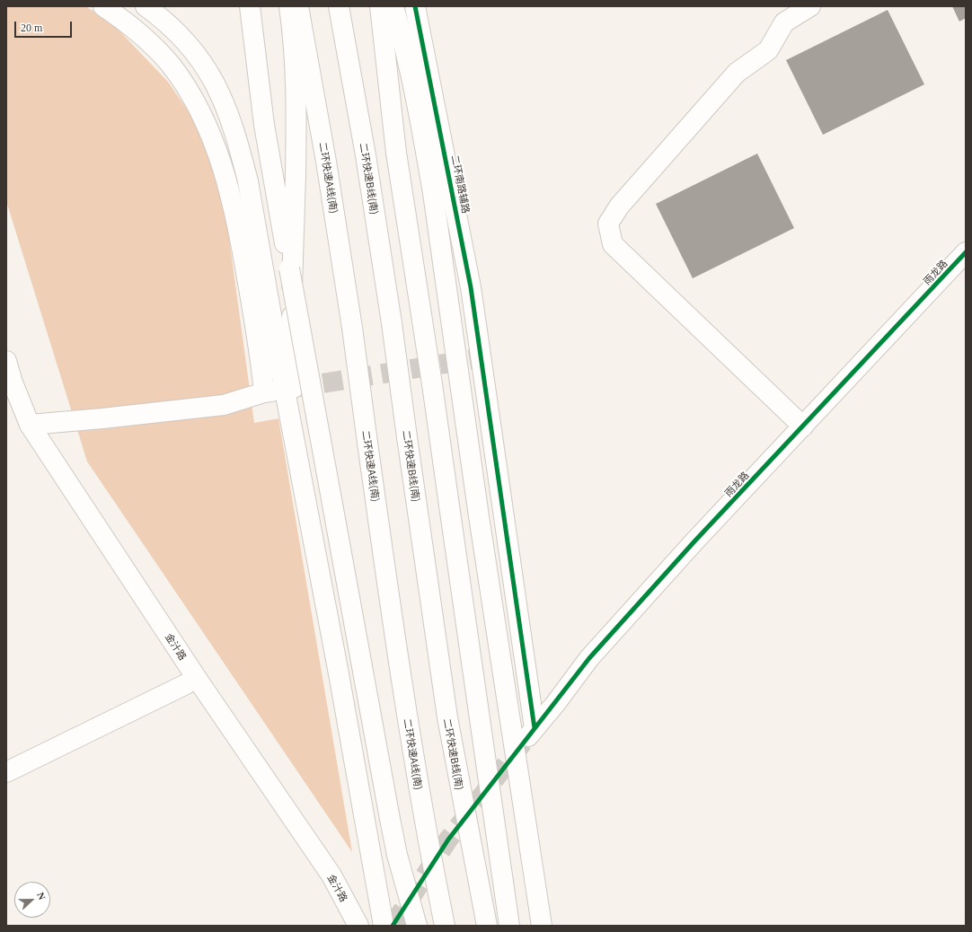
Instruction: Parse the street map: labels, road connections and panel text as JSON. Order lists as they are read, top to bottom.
{
  "streets": {
    "main road": [
      "二环快速A线(南)",
      "二环快速B线(南)",
      "二环南路辅路",
      "雨龙路",
      "金汁路"
    ]
  },
  "crossings": [
    ["二环南路辅路", "雨龙路"]
  ],
  "scale_bar": "20 m",
  "north": "right"
}
